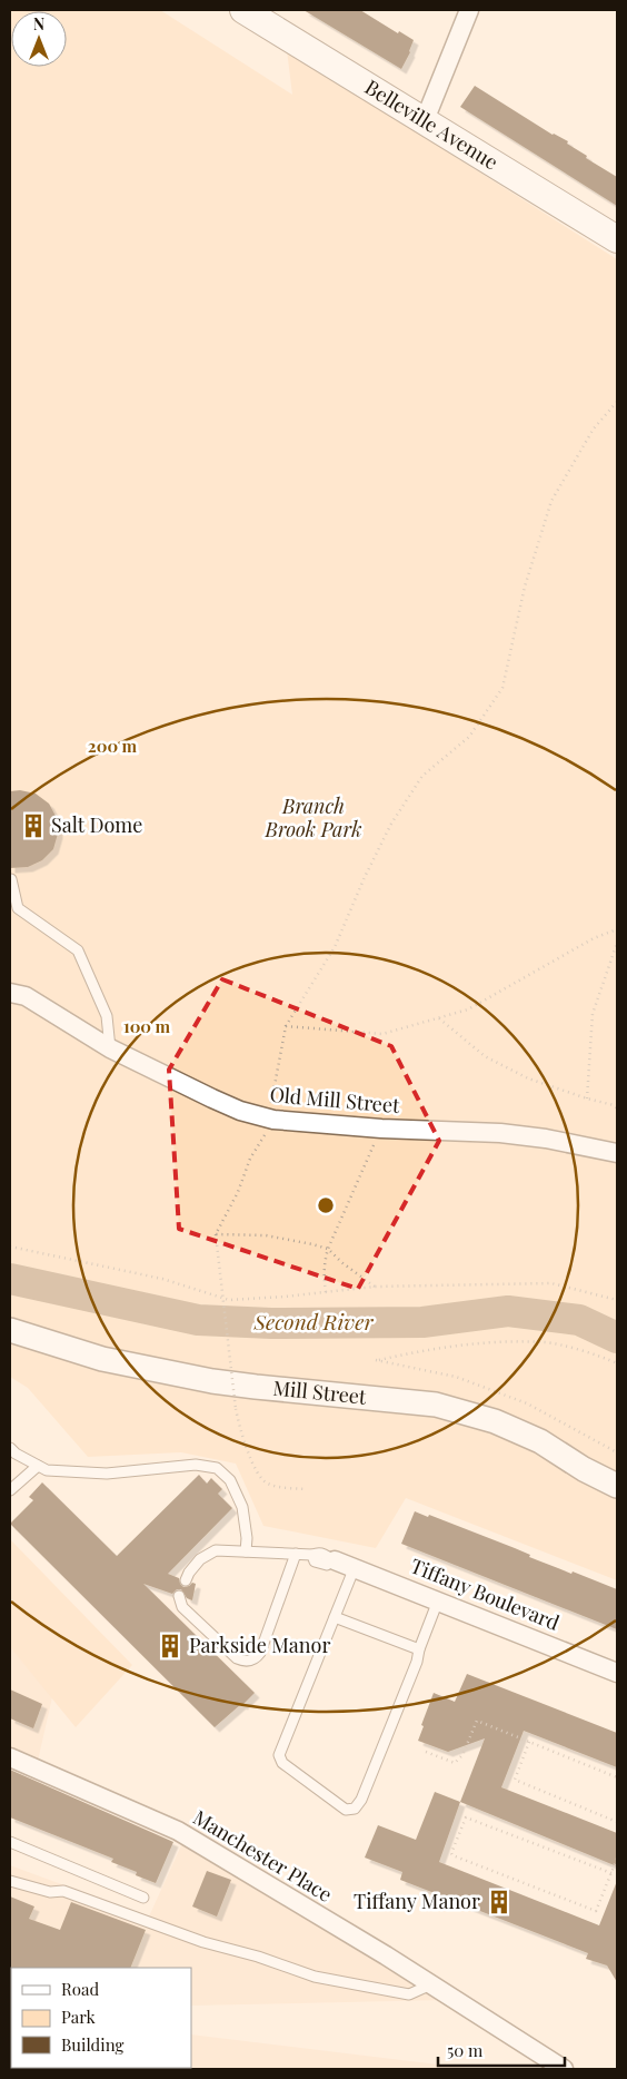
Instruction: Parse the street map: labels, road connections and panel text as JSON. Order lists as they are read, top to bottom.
{
  "streets": {
    "main road": ["Belleville Avenue"],
    "street": [
      "Old Mill Street",
      "Mill Street",
      "Tiffany Boulevard",
      "Manchester Place"
    ]
  },
  "water": ["Second River"],
  "parks": ["Branch Brook Park"],
  "places": {
    "building": ["Salt Dome", "Parkside Manor", "Tiffany Manor"]
  },
  "legend": ["Road", "Park", "Building"],
  "scale_bar": "50 m",
  "north": "top",
  "rings": ["200 m", "100 m"]
}
